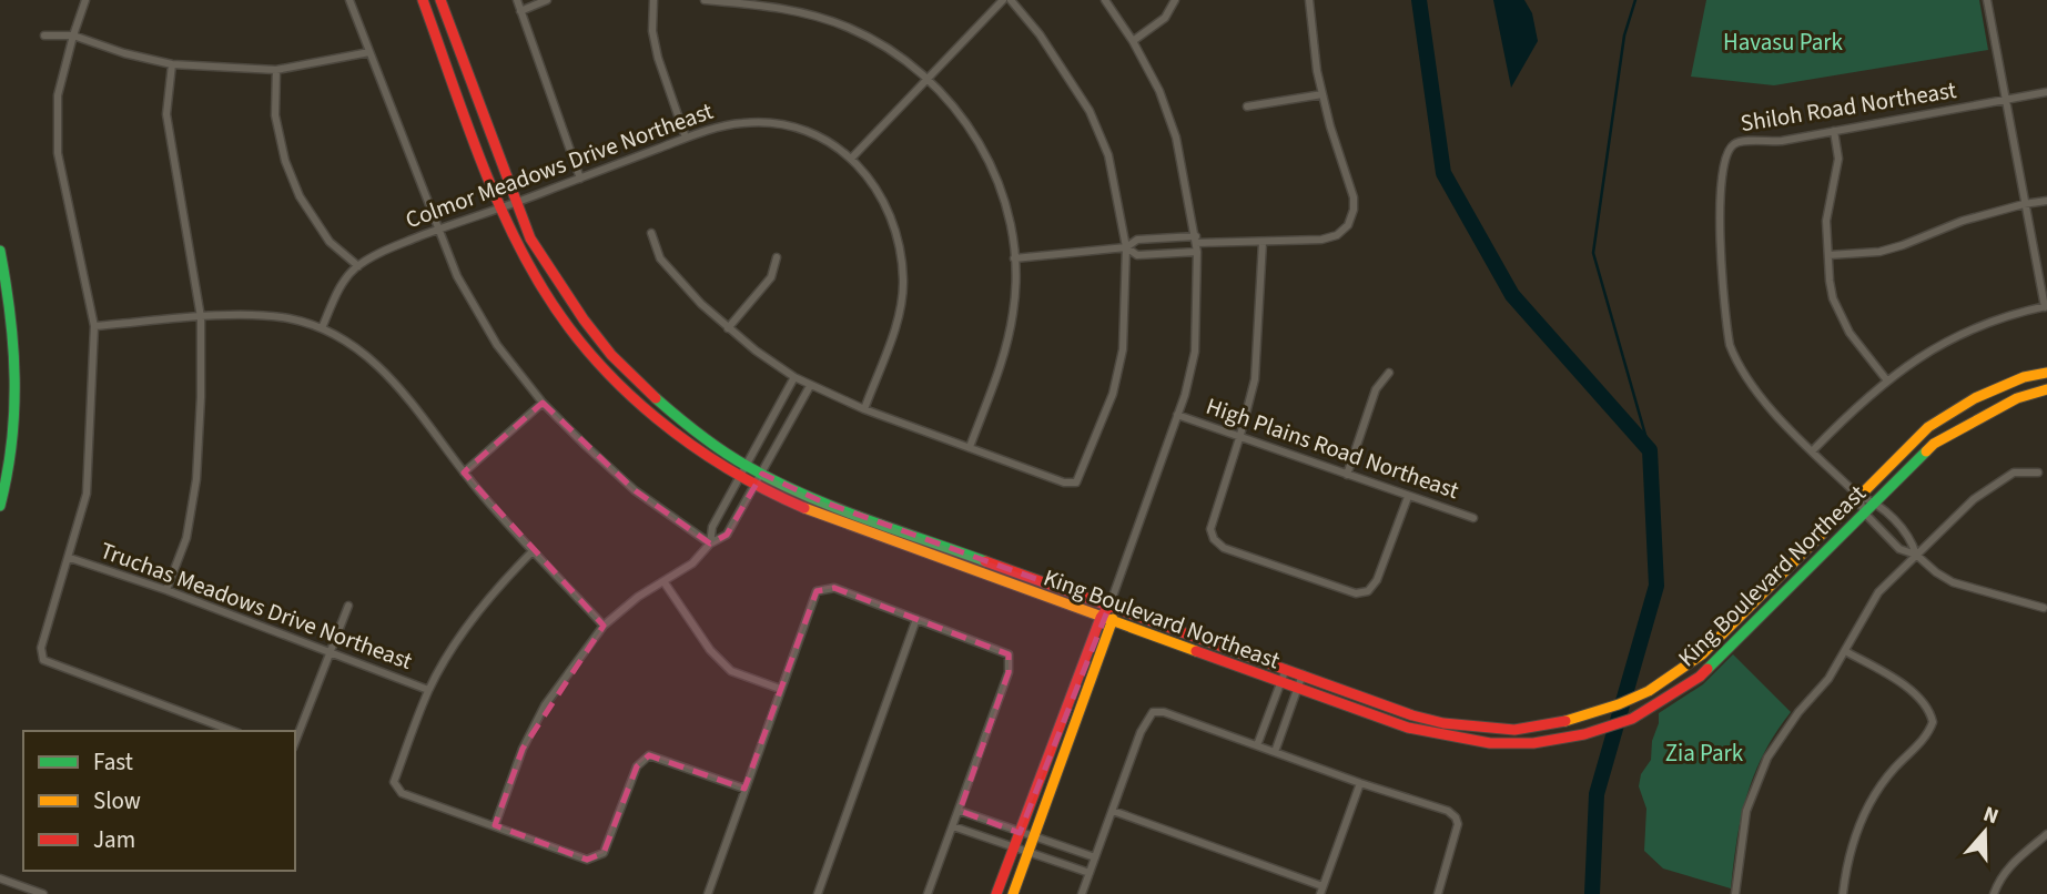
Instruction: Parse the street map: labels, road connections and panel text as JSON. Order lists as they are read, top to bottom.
{
  "streets": {
    "street": [
      "Shiloh Road Northeast",
      "Colmor Meadows Drive Northeast",
      "High Plains Road Northeast",
      "King Boulevard Northeast",
      "Truchas Meadows Drive Northeast"
    ]
  },
  "crossings": [
    ["Shiloh Road Northeast", "King Boulevard Northeast"],
    ["Colmor Meadows Drive Northeast", "King Boulevard Northeast"]
  ],
  "parks": ["Havasu Park", "Zia Park"],
  "legend": ["Fast", "Slow", "Jam"],
  "north": "top"
}
